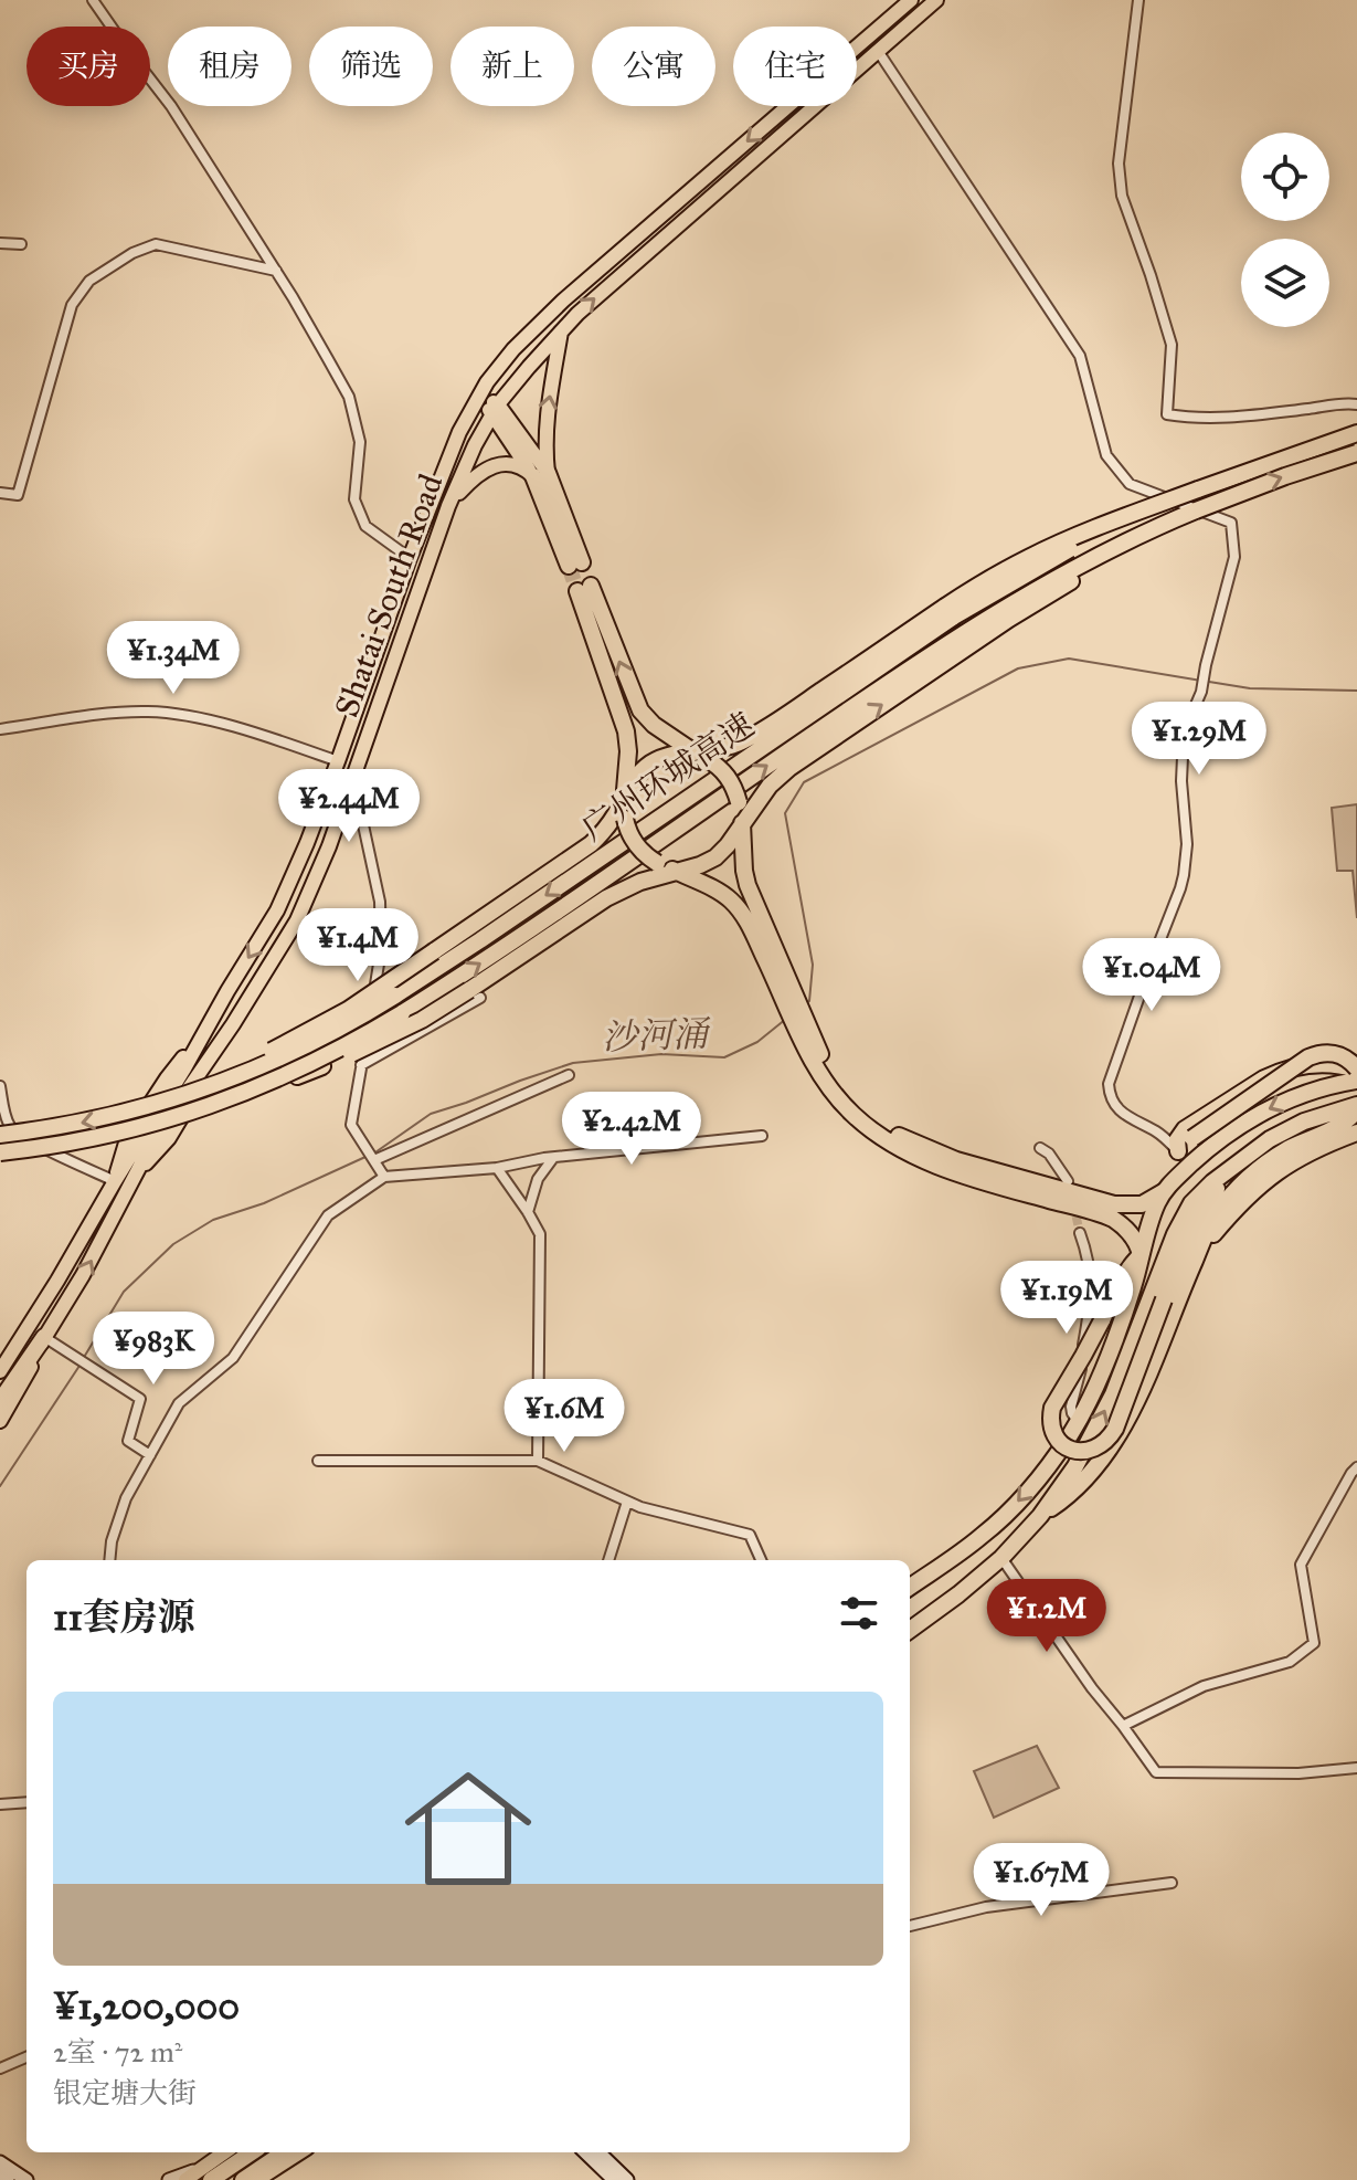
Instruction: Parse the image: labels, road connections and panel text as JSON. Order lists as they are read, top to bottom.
{
  "streets": {
    "highway": ["广州环城高速"],
    "main road": ["Shatai South Road"]
  },
  "water": ["沙河涌"],
  "page": {
    "chip": [
      "买房",
      "租房",
      "筛选",
      "新上",
      "公寓",
      "住宅"
    ],
    "price": [
      "¥1.34M",
      "¥1.29M",
      "¥2.44M",
      "¥1.4M",
      "¥1.04M",
      "¥2.42M",
      "¥1.19M",
      "¥983K",
      "¥1.6M",
      "¥1.2M",
      "¥1.67M"
    ],
    "heading": "11套房源",
    "list": [
      {
        "name": "¥1,200,000",
        "note": "2室 · 72 m² · 银定塘大街"
      }
    ]
  }
}
